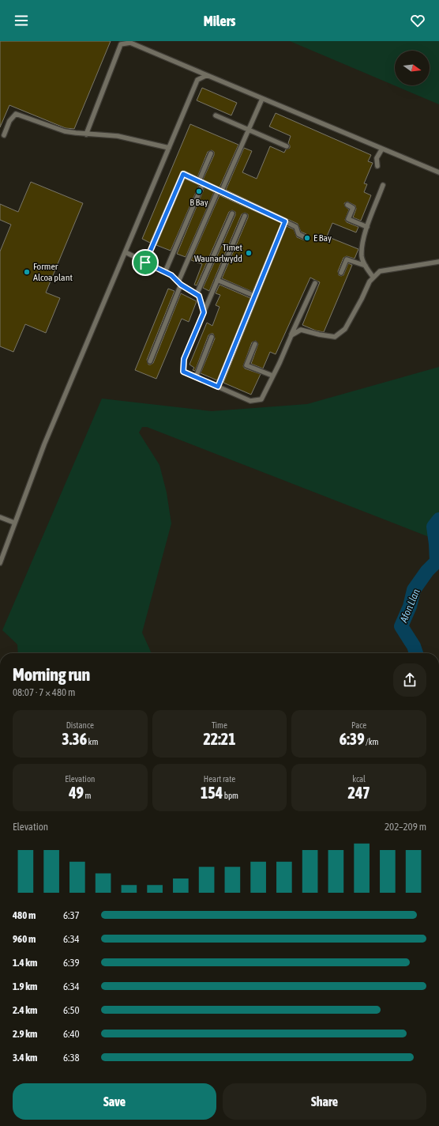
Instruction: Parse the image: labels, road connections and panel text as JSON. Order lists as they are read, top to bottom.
{
  "water": ["Afon Llan"],
  "places": [
    "B Bay",
    "E Bay",
    "Timet Waunarlwydd",
    "Former Alcoa plant"
  ],
  "north": "right",
  "page": {
    "header": "Milers",
    "heading": ["Morning run", "08:07 · 7 × 480 m"],
    "stats": [
      ["Distance", "3.36 km"],
      ["Time", "22:21"],
      ["Pace", "6:39 /km"],
      ["Elevation", "49 m"],
      ["Heart rate", "154 bpm"],
      ["kcal", "247"]
    ],
    "chart": ["Elevation", "202–209 m"],
    "list": [
      {
        "name": "480 m",
        "note": "6:37"
      },
      {
        "name": "960 m",
        "note": "6:34"
      },
      {
        "name": "1.4 km",
        "note": "6:39"
      },
      {
        "name": "1.9 km",
        "note": "6:34"
      },
      {
        "name": "2.4 km",
        "note": "6:50"
      },
      {
        "name": "2.9 km",
        "note": "6:40"
      },
      {
        "name": "3.4 km",
        "note": "6:38"
      }
    ],
    "buttons": ["Save", "Share"]
  }
}
